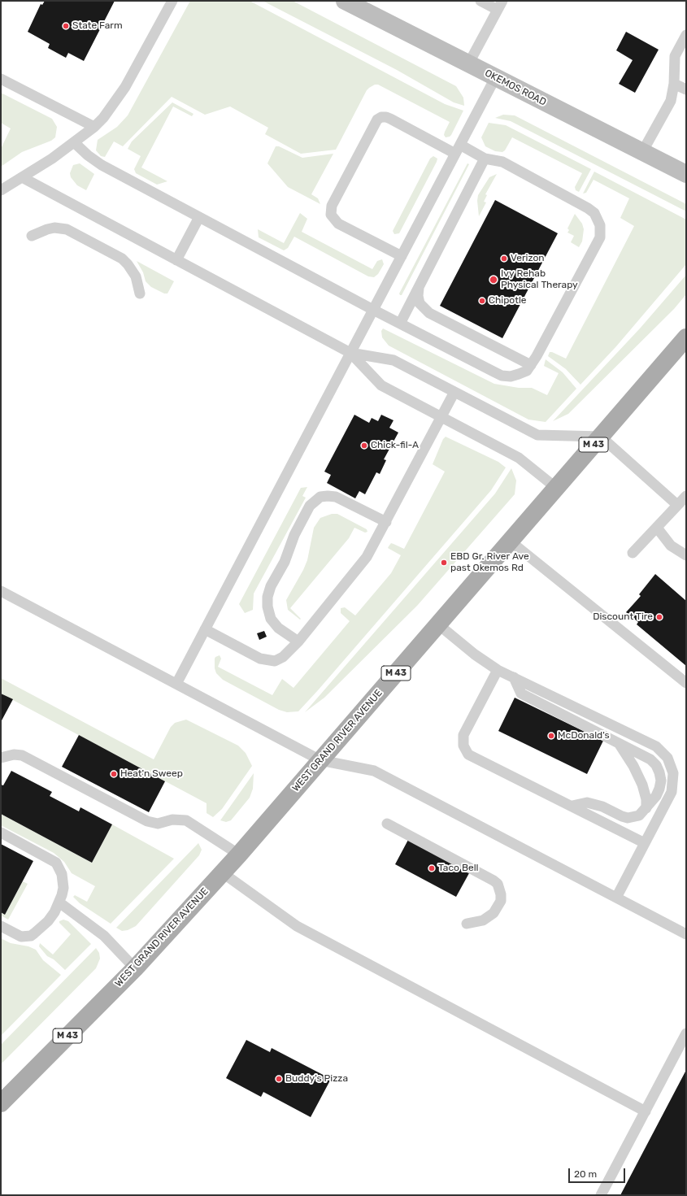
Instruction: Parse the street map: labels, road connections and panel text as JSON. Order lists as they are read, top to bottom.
{
  "streets": {
    "main road": ["OKEMOS ROAD", "M 43", "WEST GRAND RIVER AVENUE"]
  },
  "places": [
    "State Farm",
    "Verizon",
    "Ivy Rehab Physical Therapy",
    "Chipotle",
    "Chick-fil-A",
    "EBD Gr. River Ave past Okemos Rd",
    "Discount Tire",
    "McDonald's",
    "Heat'n Sweep",
    "Taco Bell",
    "Buddy's Pizza"
  ],
  "scale_bar": "20 m"
}
